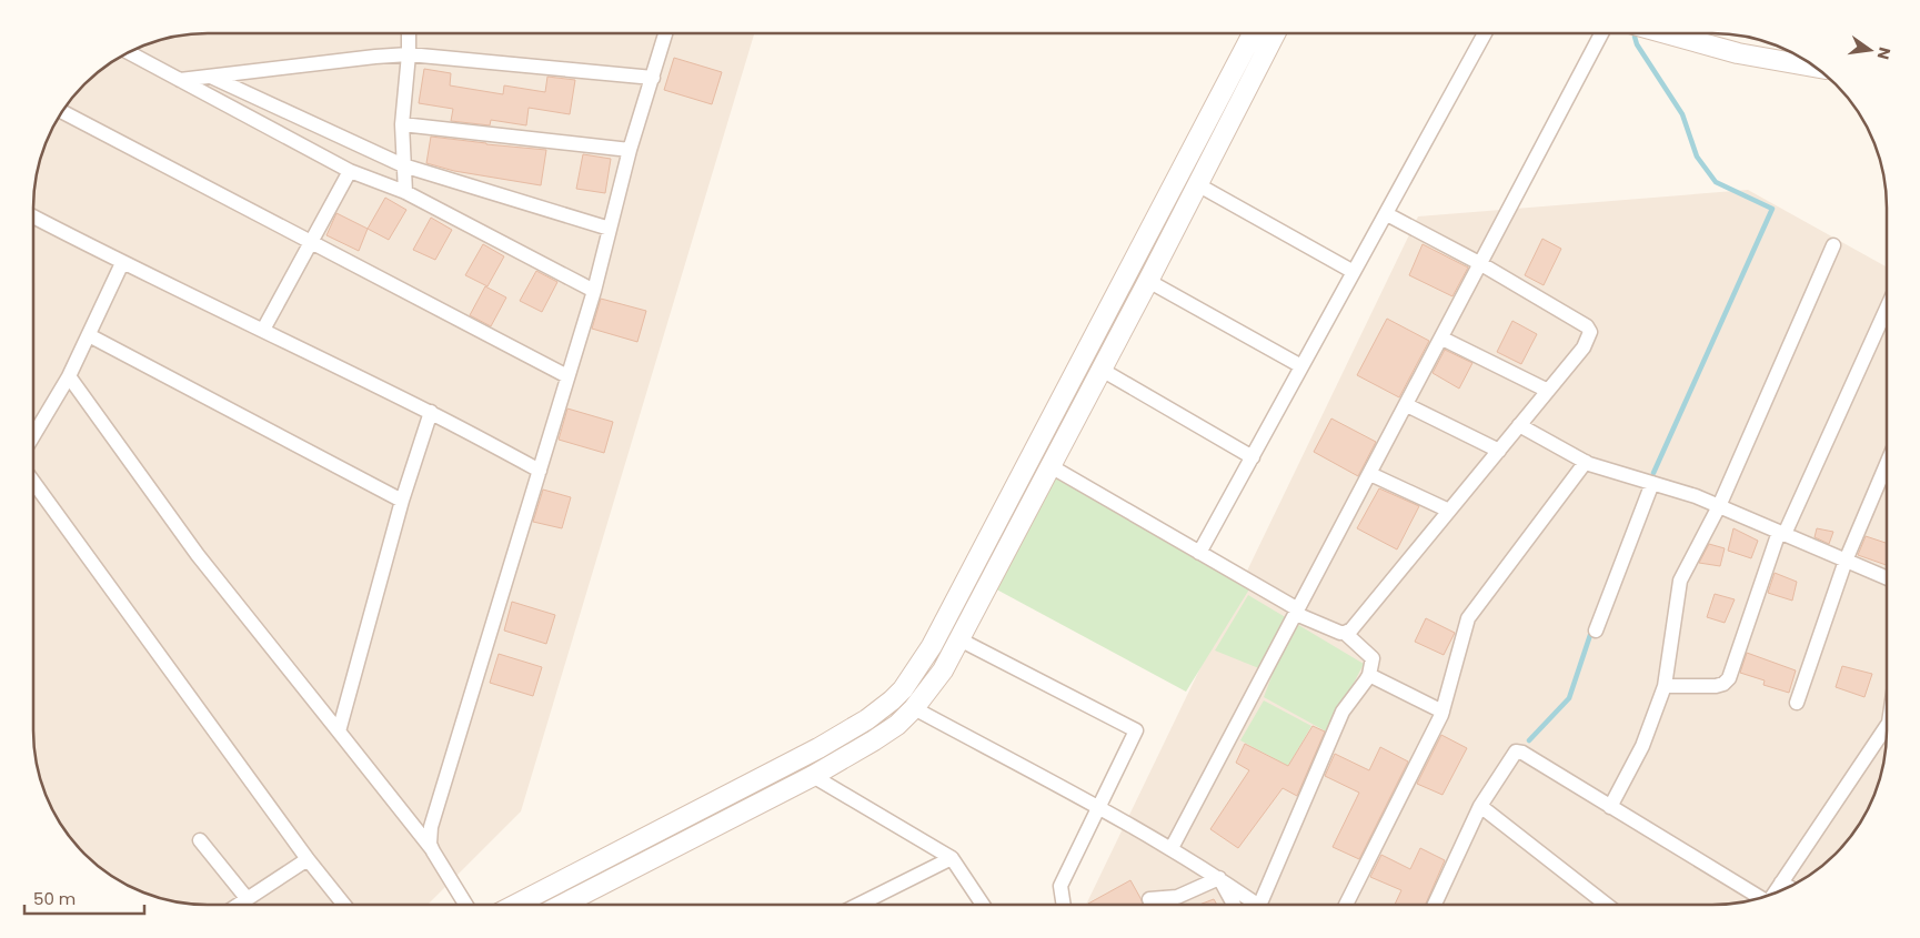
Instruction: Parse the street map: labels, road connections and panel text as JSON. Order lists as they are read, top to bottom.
{
  "scale_bar": "50 m",
  "north": "right"
}
